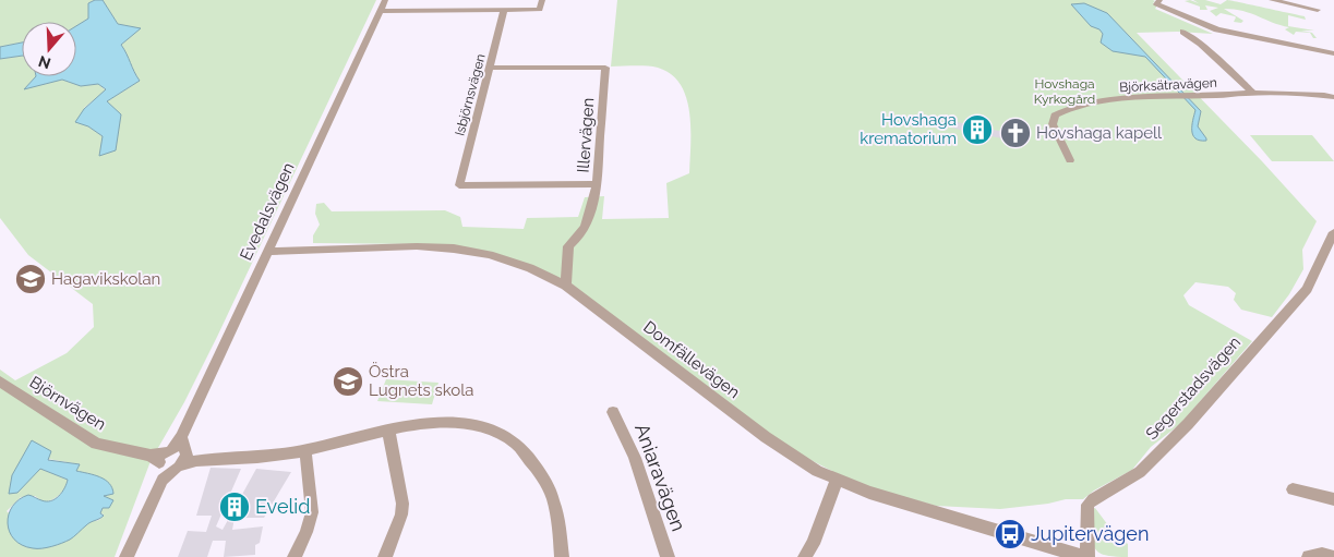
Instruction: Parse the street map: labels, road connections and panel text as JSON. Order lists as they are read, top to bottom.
{
  "streets": {
    "street": [
      "Björksätravägen",
      "Isbjörnsvägen",
      "Illervägen",
      "Evedalsvägen",
      "Domfällevägen",
      "Segerstadsvägen",
      "Björnvägen",
      "Aniaravägen"
    ]
  },
  "crossings": [
    ["Isbjörnsvägen", "Illervägen"],
    ["Evedalsvägen", "Domfällevägen"],
    ["Evedalsvägen", "Björnvägen"],
    ["Domfällevägen", "Segerstadsvägen"]
  ],
  "parks": ["Hovshaga Kyrkogård"],
  "places": {
    "building": ["Hovshaga krematorium", "Evelid"],
    "church": ["Hovshaga kapell"],
    "school or university": ["Hagavikskolan", "Östra Lugnets skola"],
    "bus stop": ["Jupitervägen"]
  },
  "north": "bottom"
}
